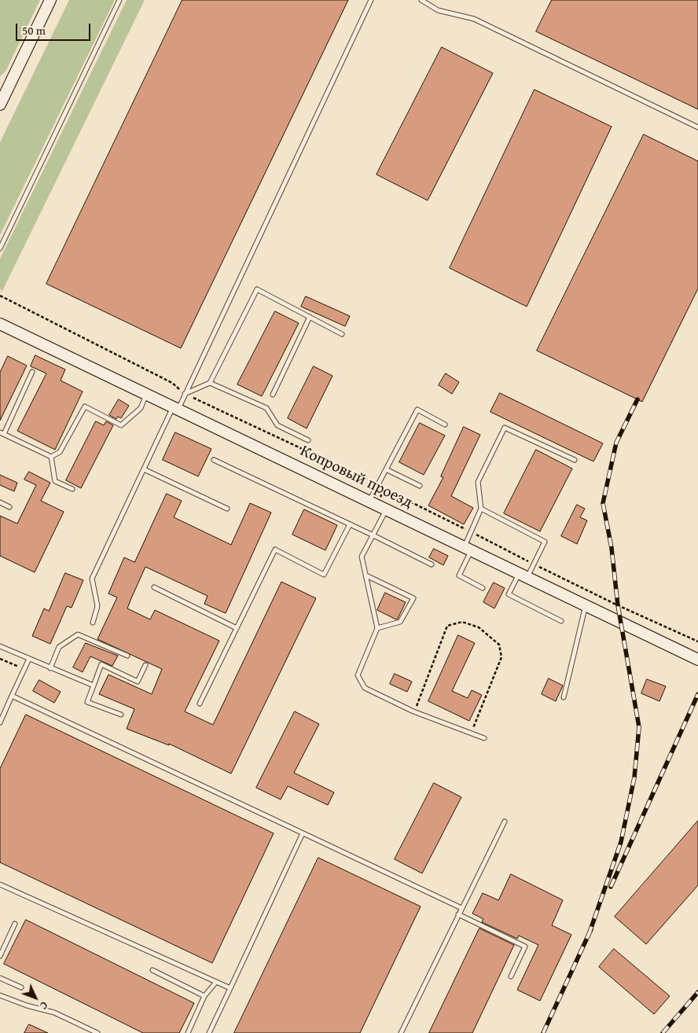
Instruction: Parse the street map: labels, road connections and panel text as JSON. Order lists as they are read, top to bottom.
{
  "streets": {
    "main road": ["Копровый проезд"]
  },
  "scale_bar": "50 m",
  "north": "bottom right"
}
